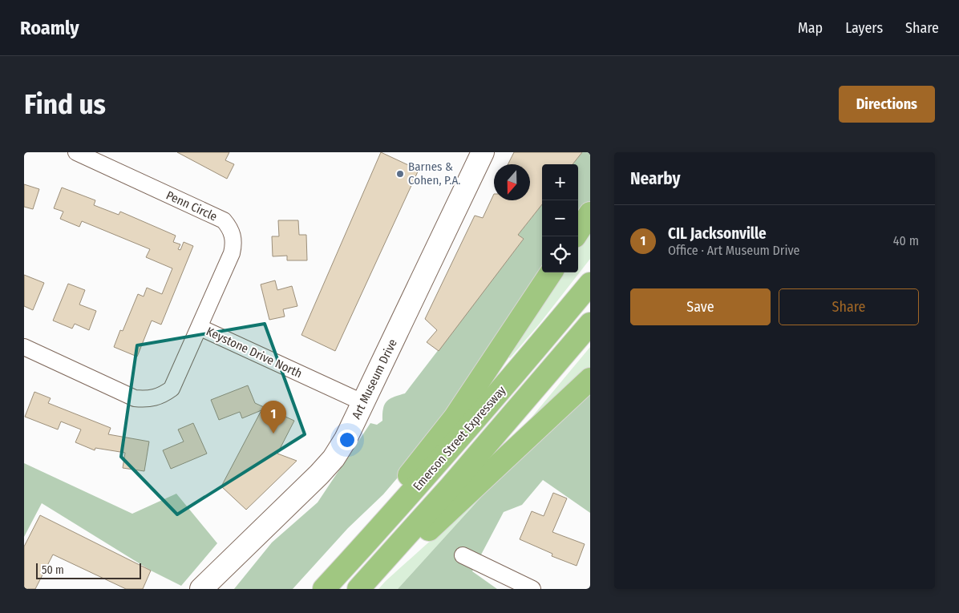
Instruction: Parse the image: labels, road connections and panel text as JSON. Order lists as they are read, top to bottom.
{
  "streets": {
    "highway": ["Emerson Street Expressway"],
    "street": ["Penn Circle", "Keystone Drive North", "Art Museum Drive"]
  },
  "crossings": [
    ["Penn Circle", "Keystone Drive North"],
    ["Keystone Drive North", "Art Museum Drive"]
  ],
  "places": ["Barnes & Cohen, P.A."],
  "scale_bar": "50 m",
  "north": "bottom",
  "page": {
    "header": "Roamly",
    "nav": ["Map", "Layers", "Share"],
    "buttons": [
      "Directions",
      ["Save", "Share"]
    ],
    "title": "Find us",
    "heading": "Nearby",
    "map_buttons": ["+", "−"],
    "list": [
      {
        "mark": "1",
        "name": "CIL Jacksonville",
        "note": "Office · Art Museum Drive",
        "value": "40 m"
      }
    ],
    "pins": "1",
    "scale": "50 m"
  }
}
